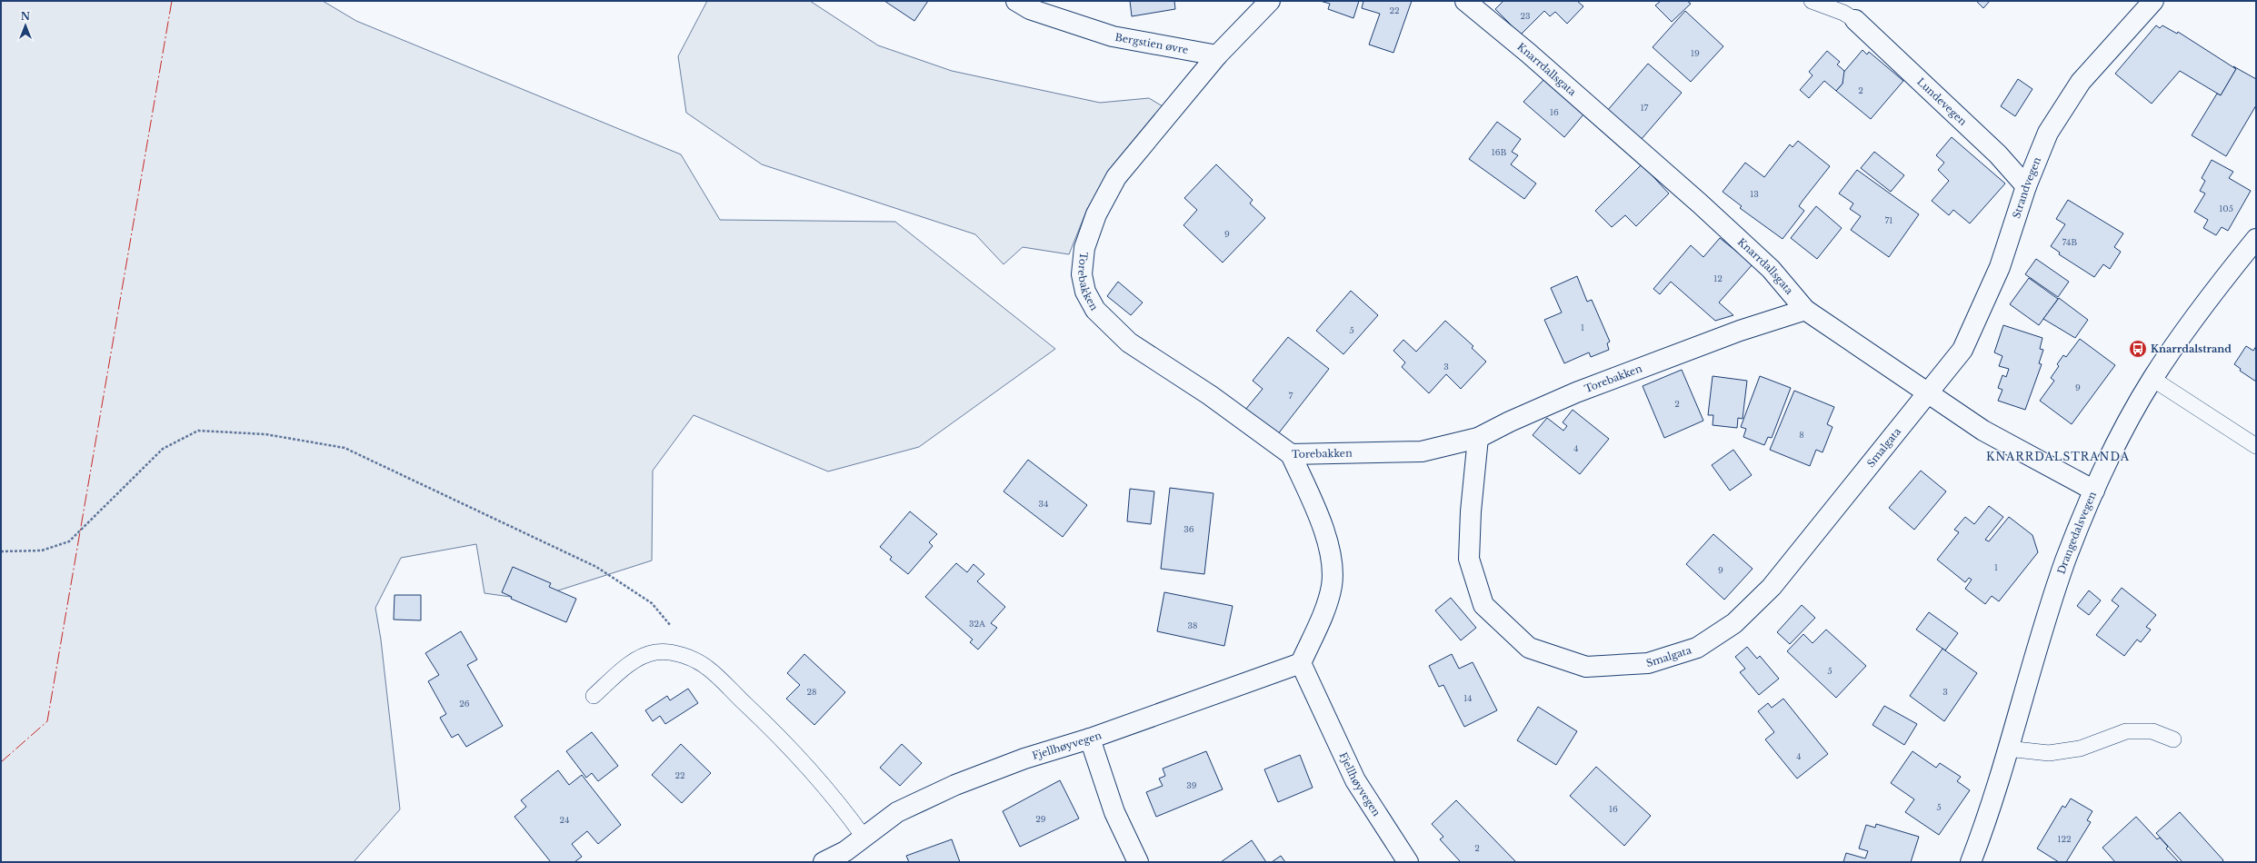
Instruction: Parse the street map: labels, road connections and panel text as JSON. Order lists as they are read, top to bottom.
{
  "streets": {
    "street": [
      "Bergstien øvre",
      "Knarrdallsgata",
      "Lundevegen",
      "Strandvegen",
      "Torebakken",
      "Smalgata",
      "Drangedalsvegen",
      "Fjellhøyvegen"
    ]
  },
  "crossings": [
    ["Bergstien øvre", "Torebakken"],
    ["Knarrdallsgata", "Strandvegen"],
    ["Knarrdallsgata", "Torebakken"],
    ["Knarrdallsgata", "Smalgata"],
    ["Knarrdallsgata", "Drangedalsvegen"],
    ["Lundevegen", "Strandvegen"],
    ["Strandvegen", "Smalgata"],
    ["Torebakken", "Smalgata"]
  ],
  "districts": ["KNARRDALSTRANDA"],
  "places": {
    "bus stop": ["Knarrdalstrand"]
  },
  "house_numbers": [
    "22",
    "23",
    "19",
    "2",
    "17",
    "16",
    "16B",
    "13",
    "105",
    "71",
    "9",
    "74B",
    "12",
    "1",
    "5",
    "3",
    "9",
    "7",
    "2",
    "8",
    "4",
    "34",
    "36",
    "1",
    "9",
    "32A",
    "38",
    "5",
    "28",
    "3",
    "14",
    "26",
    "4",
    "22",
    "39",
    "5",
    "16",
    "29",
    "24",
    "122",
    "2"
  ],
  "north": "top"
}
